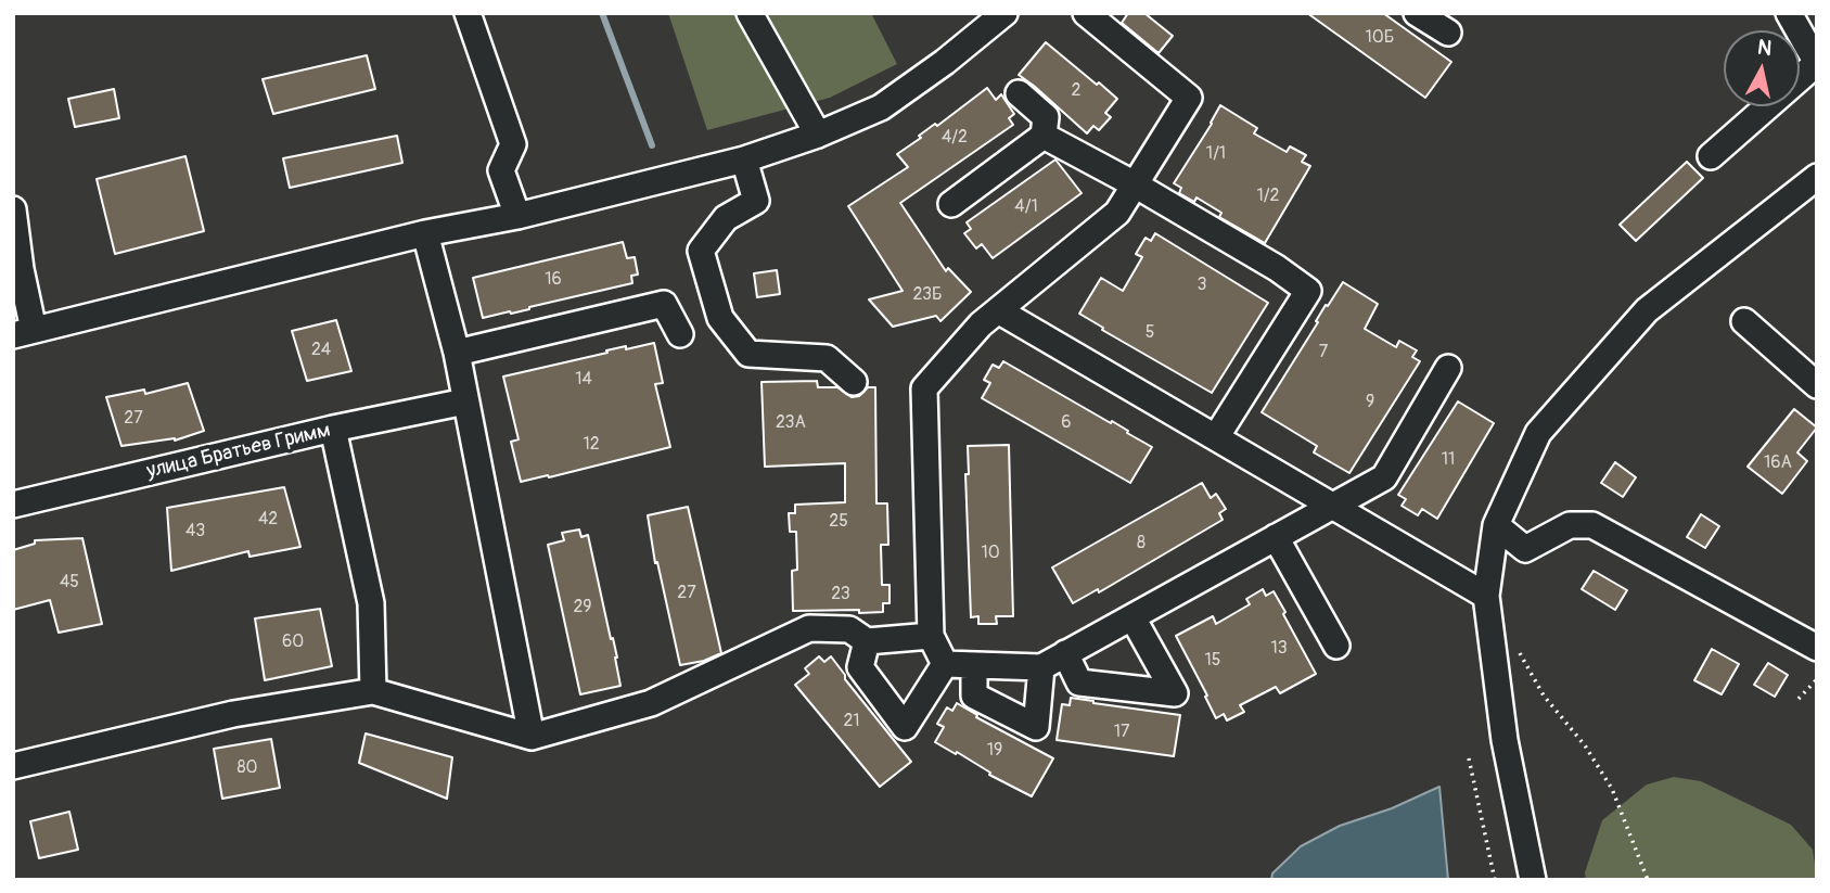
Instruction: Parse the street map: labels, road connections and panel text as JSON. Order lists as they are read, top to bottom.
{
  "streets": {
    "street": ["улица Братьев Гримм"]
  },
  "house_numbers": [
    "10Б",
    "2",
    "4/2",
    "1/1",
    "1/2",
    "4/1",
    "16",
    "3",
    "23Б",
    "5",
    "24",
    "7",
    "14",
    "9",
    "27",
    "23А",
    "6",
    "12",
    "11",
    "16А",
    "42",
    "25",
    "43",
    "8",
    "10",
    "45",
    "27",
    "23",
    "29",
    "60",
    "13",
    "15",
    "21",
    "17",
    "19",
    "80"
  ],
  "north": "top"
}
